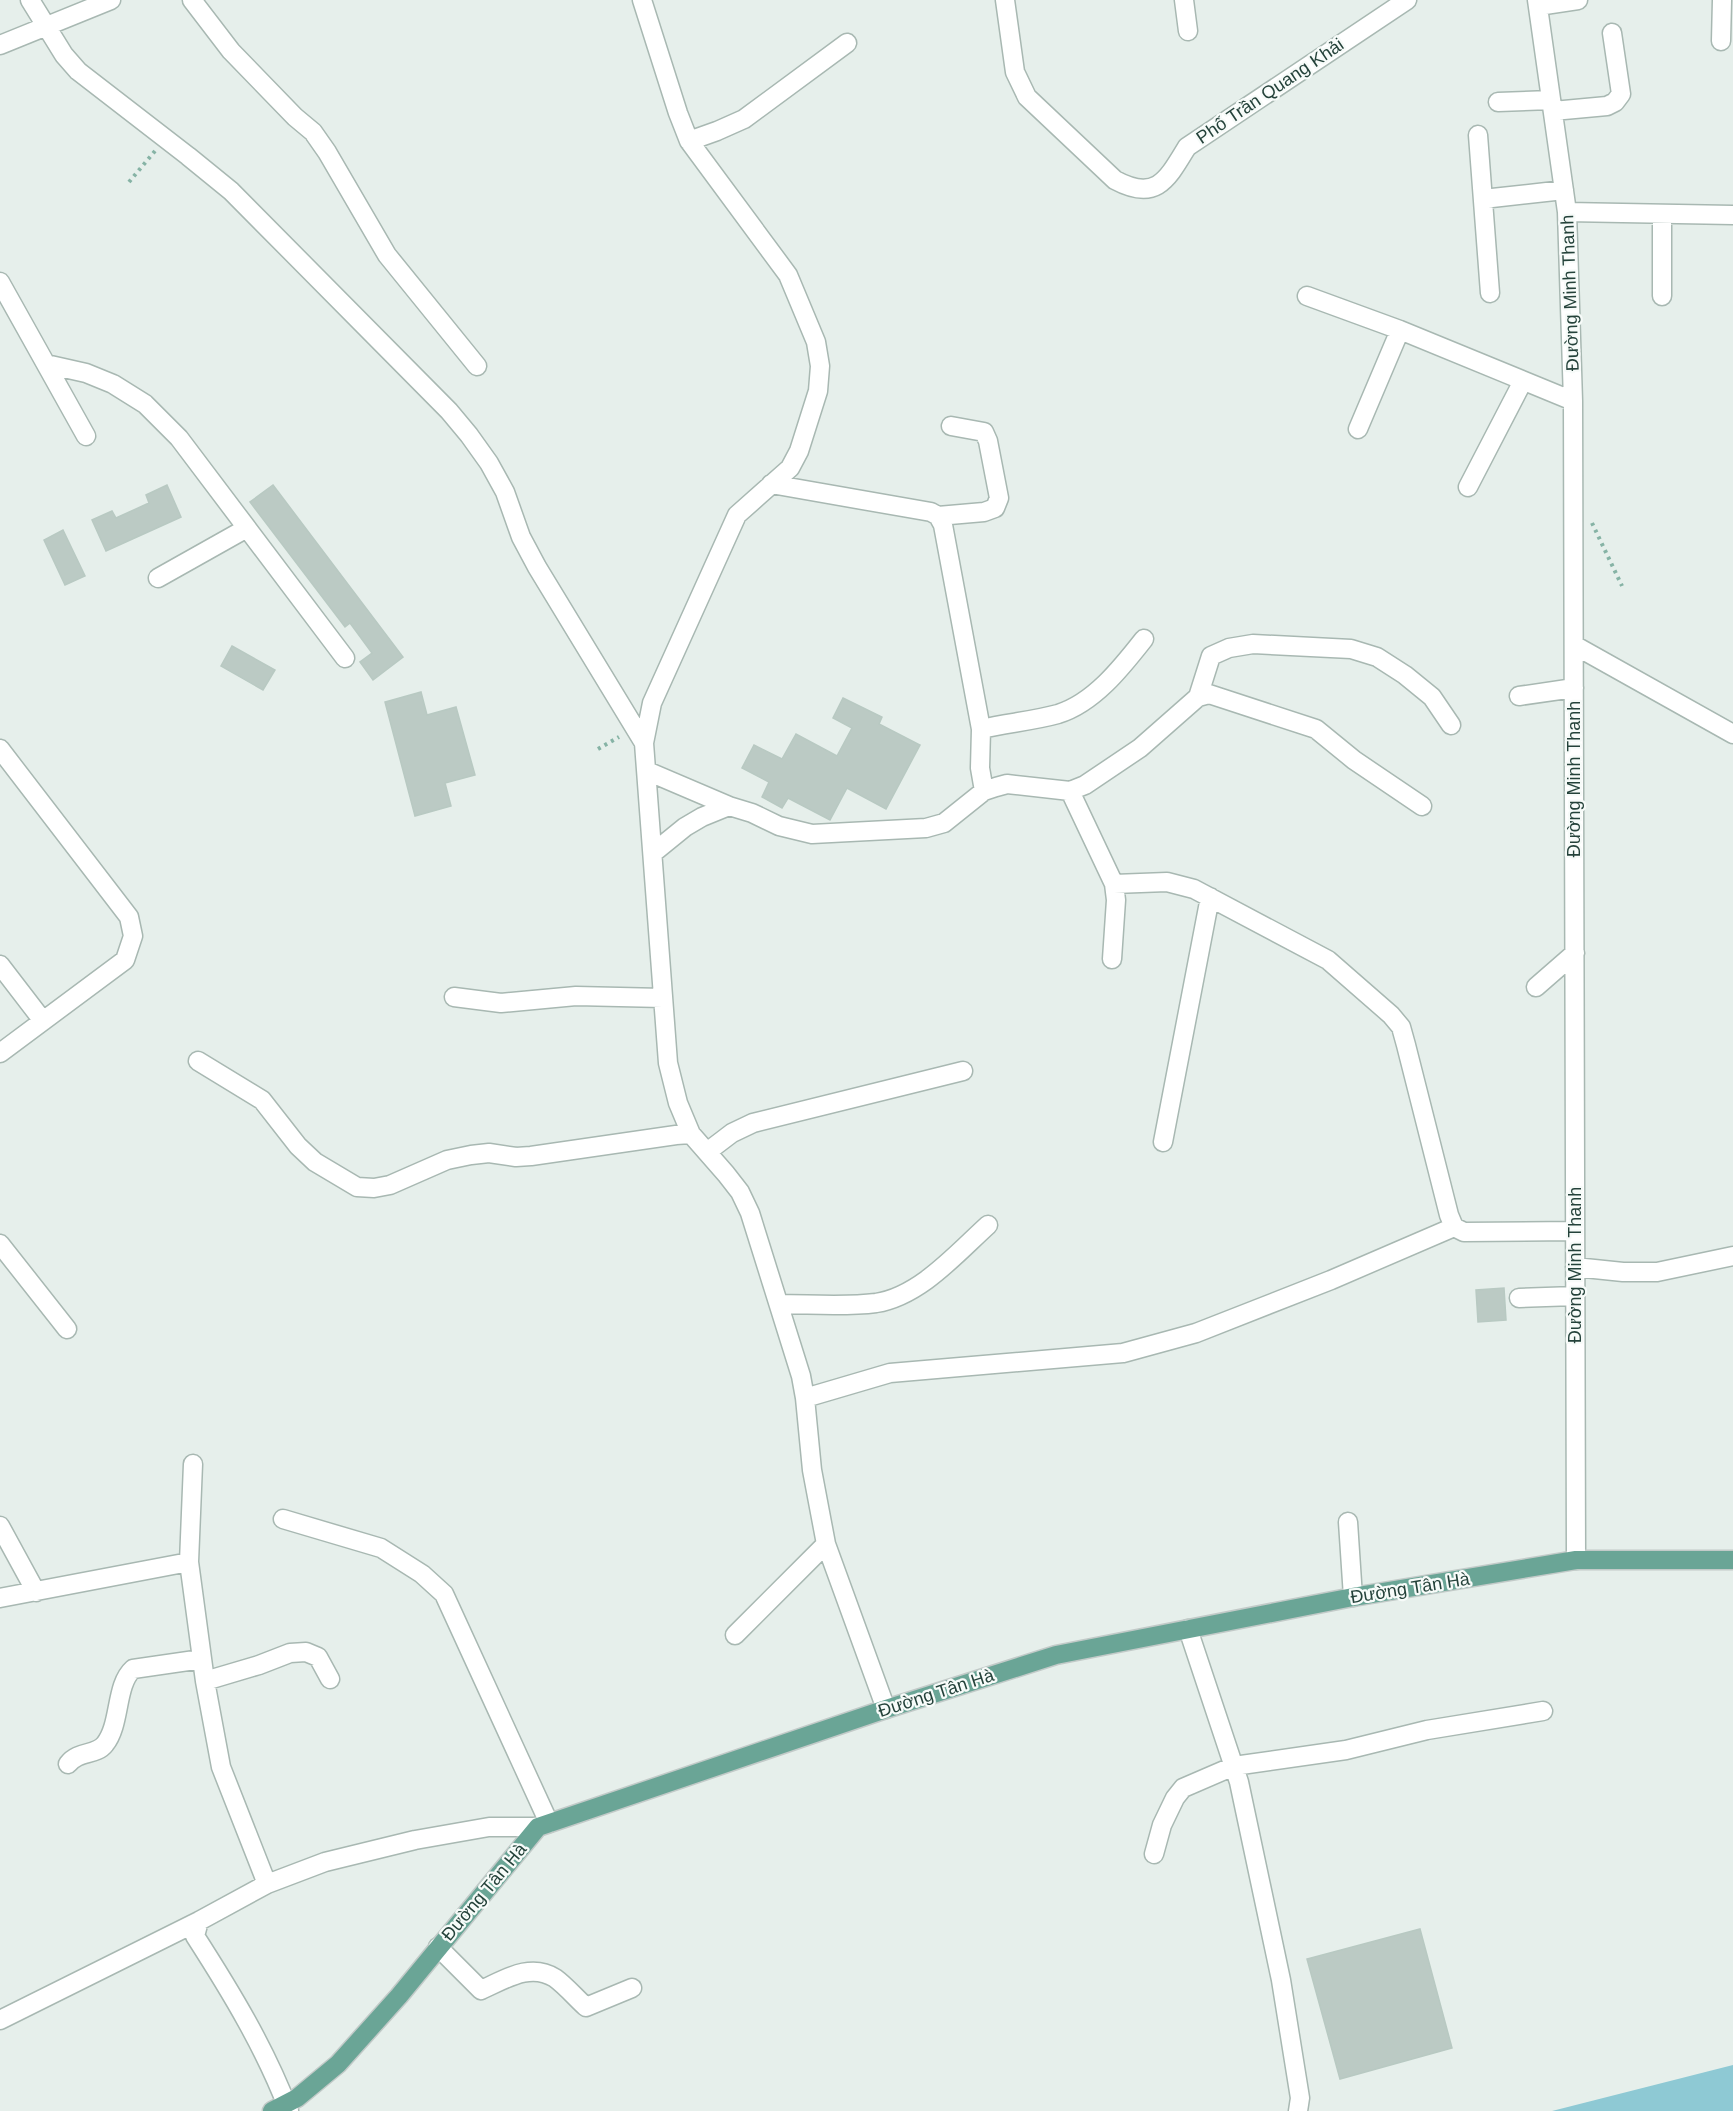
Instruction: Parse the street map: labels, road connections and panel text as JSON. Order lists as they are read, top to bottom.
{
  "streets": {
    "main road": ["Đường Tân Hà"],
    "street": ["Phố Trần Quang Khải", "Đường Minh Thanh"]
  },
  "crossings": [
    ["Đường Minh Thanh", "Đường Tân Hà"]
  ]
}
